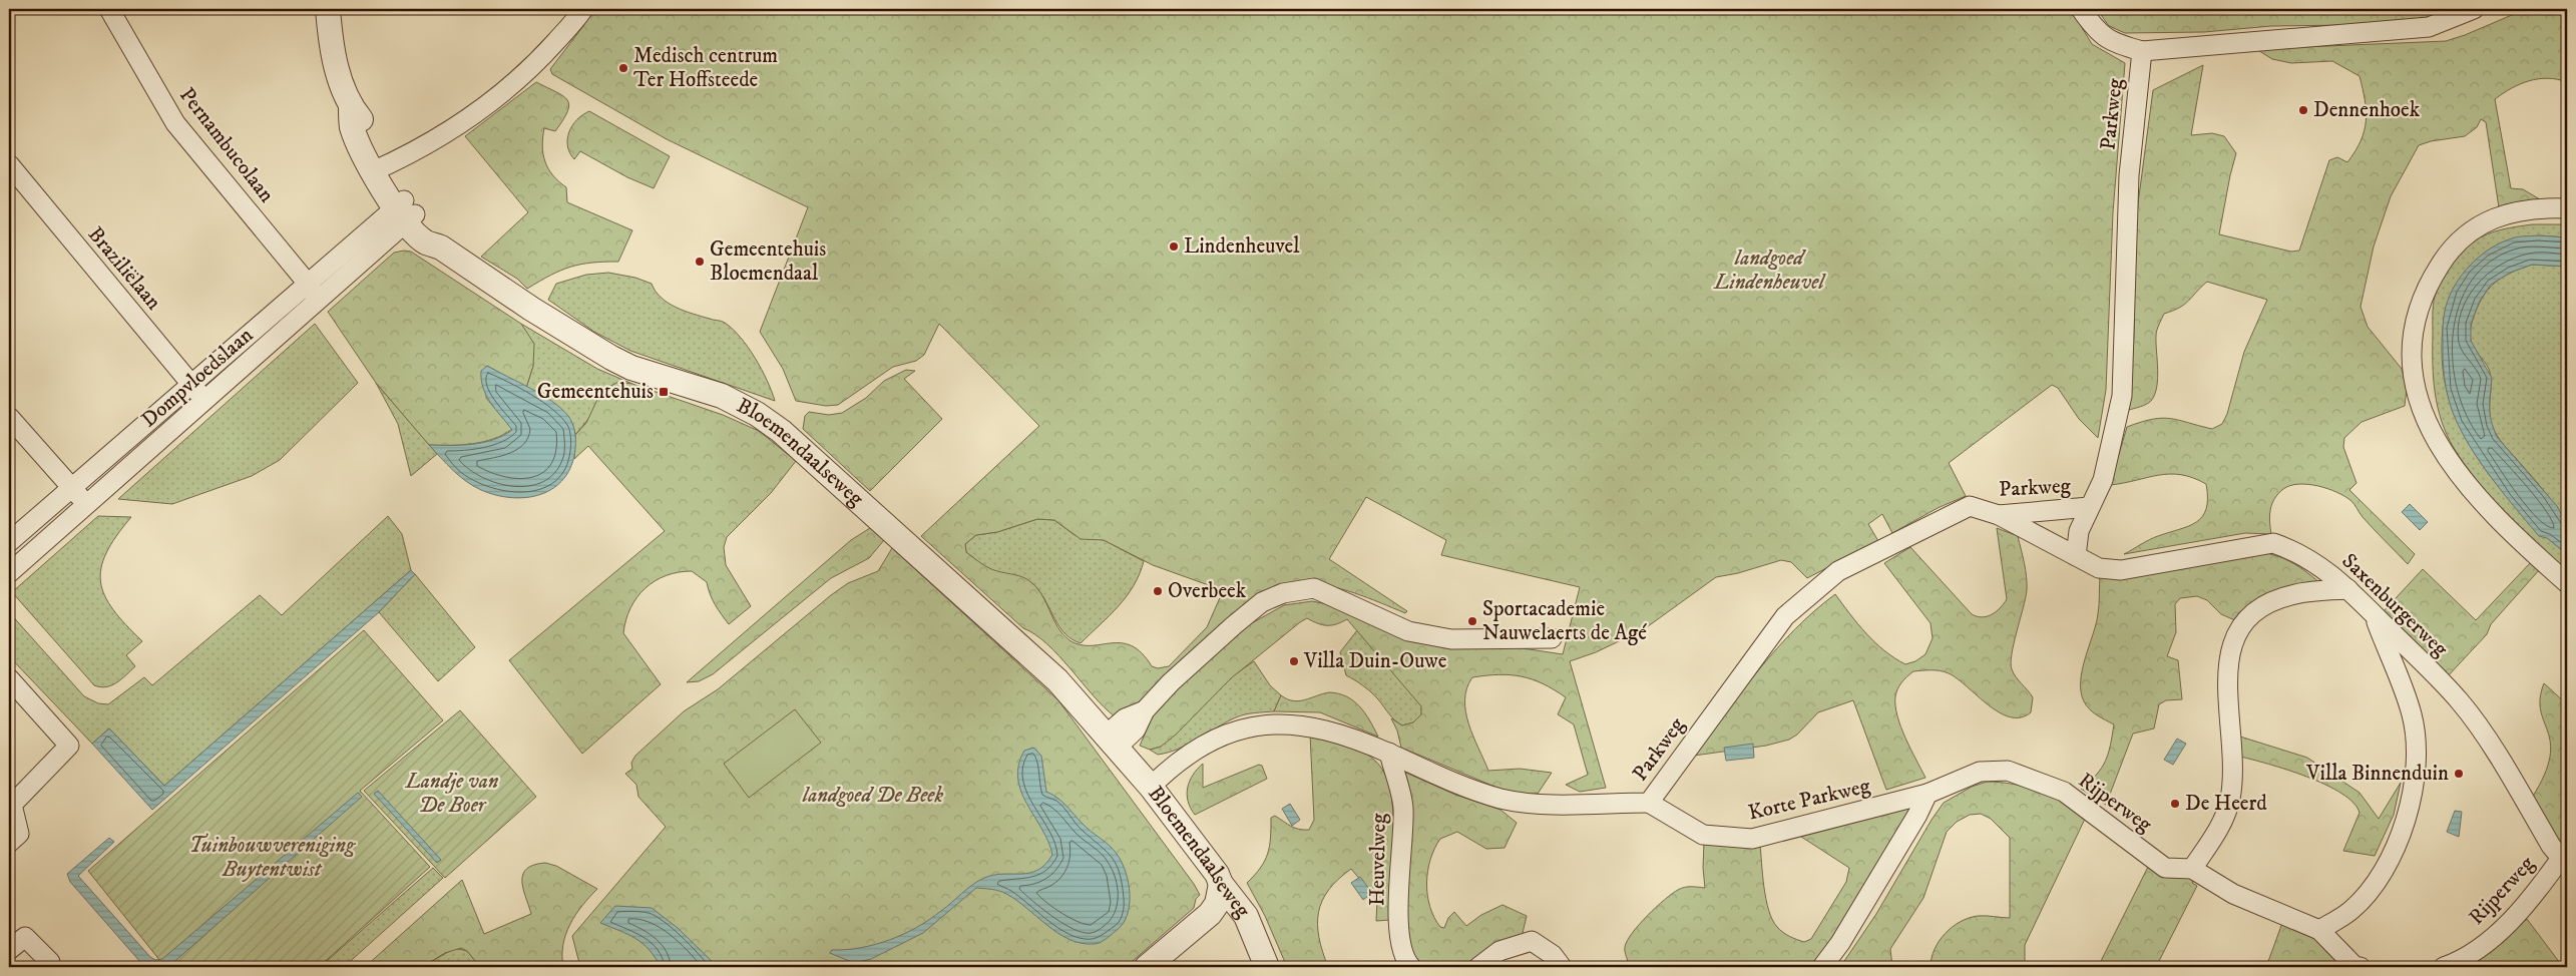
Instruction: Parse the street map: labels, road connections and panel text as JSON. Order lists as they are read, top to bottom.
{
  "streets": {
    "street": [
      "Parkweg",
      "Pernambucolaan",
      "Braziliëlaan",
      "Dompvloedslaan",
      "Bloemendaalseweg",
      "Saxenburgerweg",
      "Korte Parkweg",
      "Rijperweg",
      "Heuvelweg"
    ]
  },
  "crossings": [
    ["Parkweg", "Bloemendaalseweg"],
    ["Parkweg", "Saxenburgerweg"],
    ["Parkweg", "Korte Parkweg"],
    ["Parkweg", "Heuvelweg"],
    ["Pernambucolaan", "Dompvloedslaan"],
    ["Braziliëlaan", "Dompvloedslaan"],
    ["Dompvloedslaan", "Bloemendaalseweg"],
    ["Saxenburgerweg", "Rijperweg"],
    ["Korte Parkweg", "Rijperweg"]
  ],
  "parks": [
    "landgoed Lindenheuvel",
    "Landje van De Boer",
    "landgoed De Beek",
    "Tuinbouwvereniging Buytentwist"
  ],
  "places": {
    "other": [
      "Medisch centrum Ter Hoffsteede",
      "Dennenhoek",
      "Lindenheuvel",
      "Gemeentehuis Bloemendaal",
      "Overbeek",
      "Sportacademie Nauwelaerts de Agé",
      "Villa Duin-Ouwe",
      "Villa Binnenduin",
      "De Heerd"
    ],
    "transit": ["Gemeentehuis"]
  }
}
